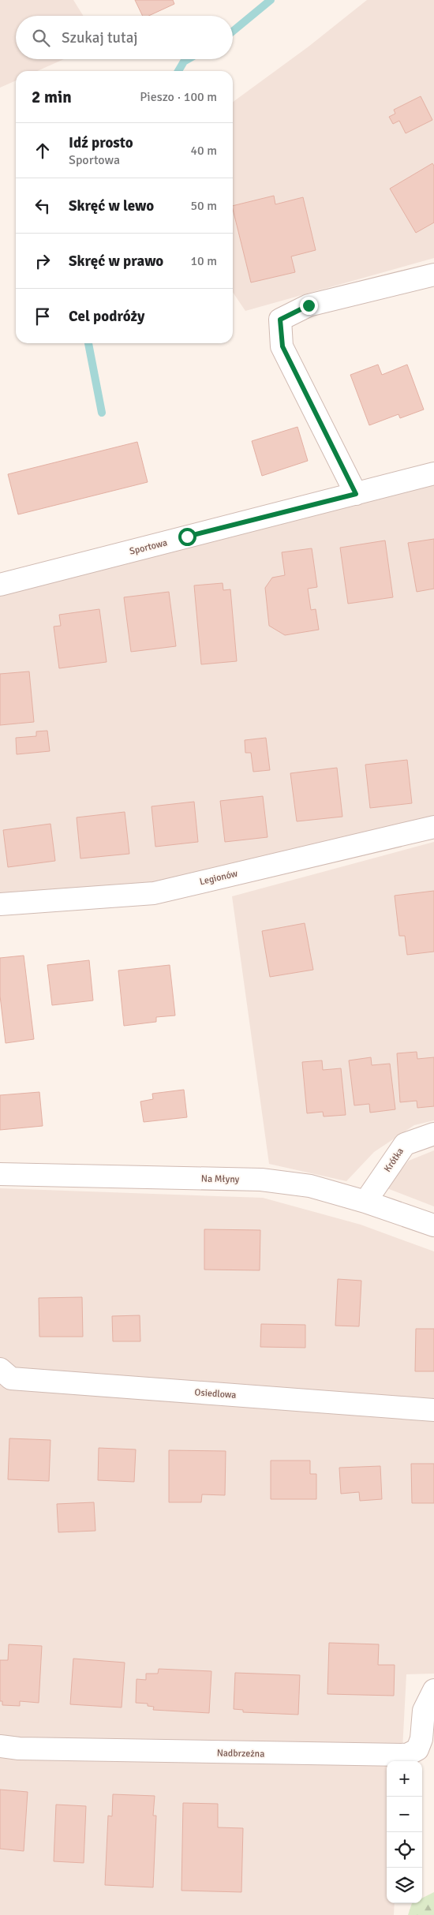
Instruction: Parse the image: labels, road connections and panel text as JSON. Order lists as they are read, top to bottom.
{
  "streets": {
    "street": [
      "Sportowa",
      "Legionów",
      "Krótka",
      "Na Młyny",
      "Osiedlowa",
      "Nadbrzeżna"
    ]
  },
  "crossings": [
    ["Krótka", "Na Młyny"]
  ],
  "page": {
    "search": "Szukaj tutaj",
    "heading": ["2 min", "Pieszo · 100 m"],
    "list": [
      ["Idź prosto", "Sportowa", "40 m"],
      ["Skręć w lewo", "50 m"],
      ["Skręć w prawo", "10 m"],
      "Cel podróży"
    ],
    "map_buttons": ["+", "−"]
  }
}
